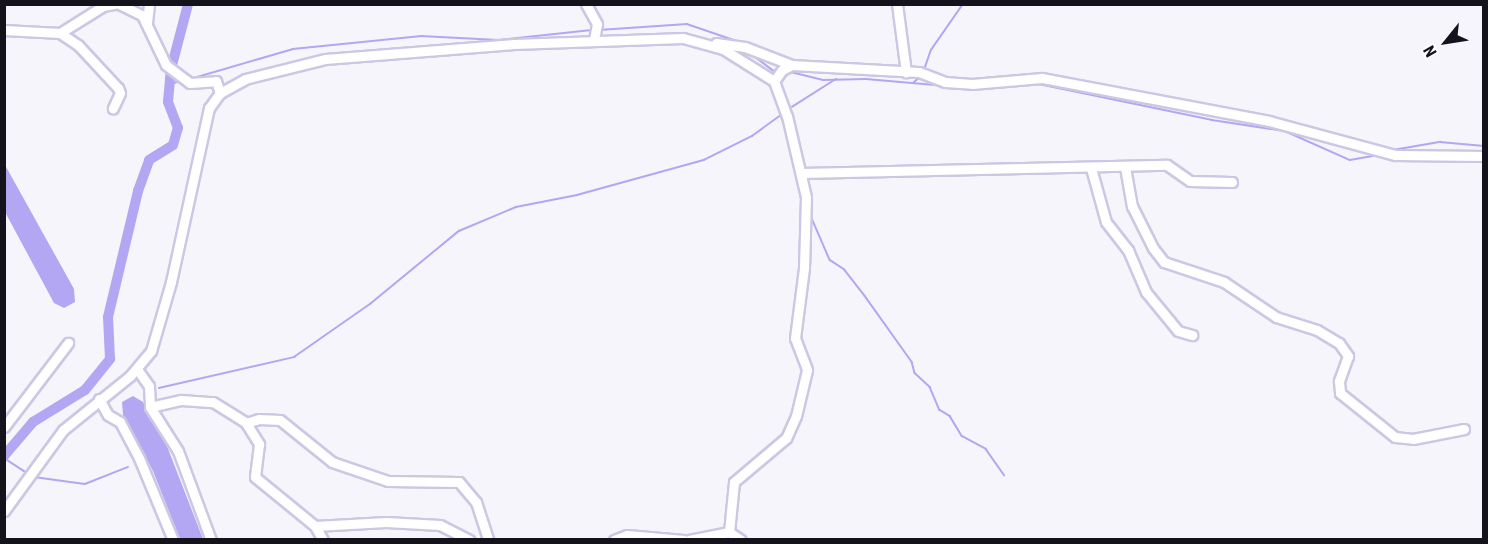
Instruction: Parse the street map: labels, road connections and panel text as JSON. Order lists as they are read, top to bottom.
{
  "north": "bottom left"
}
